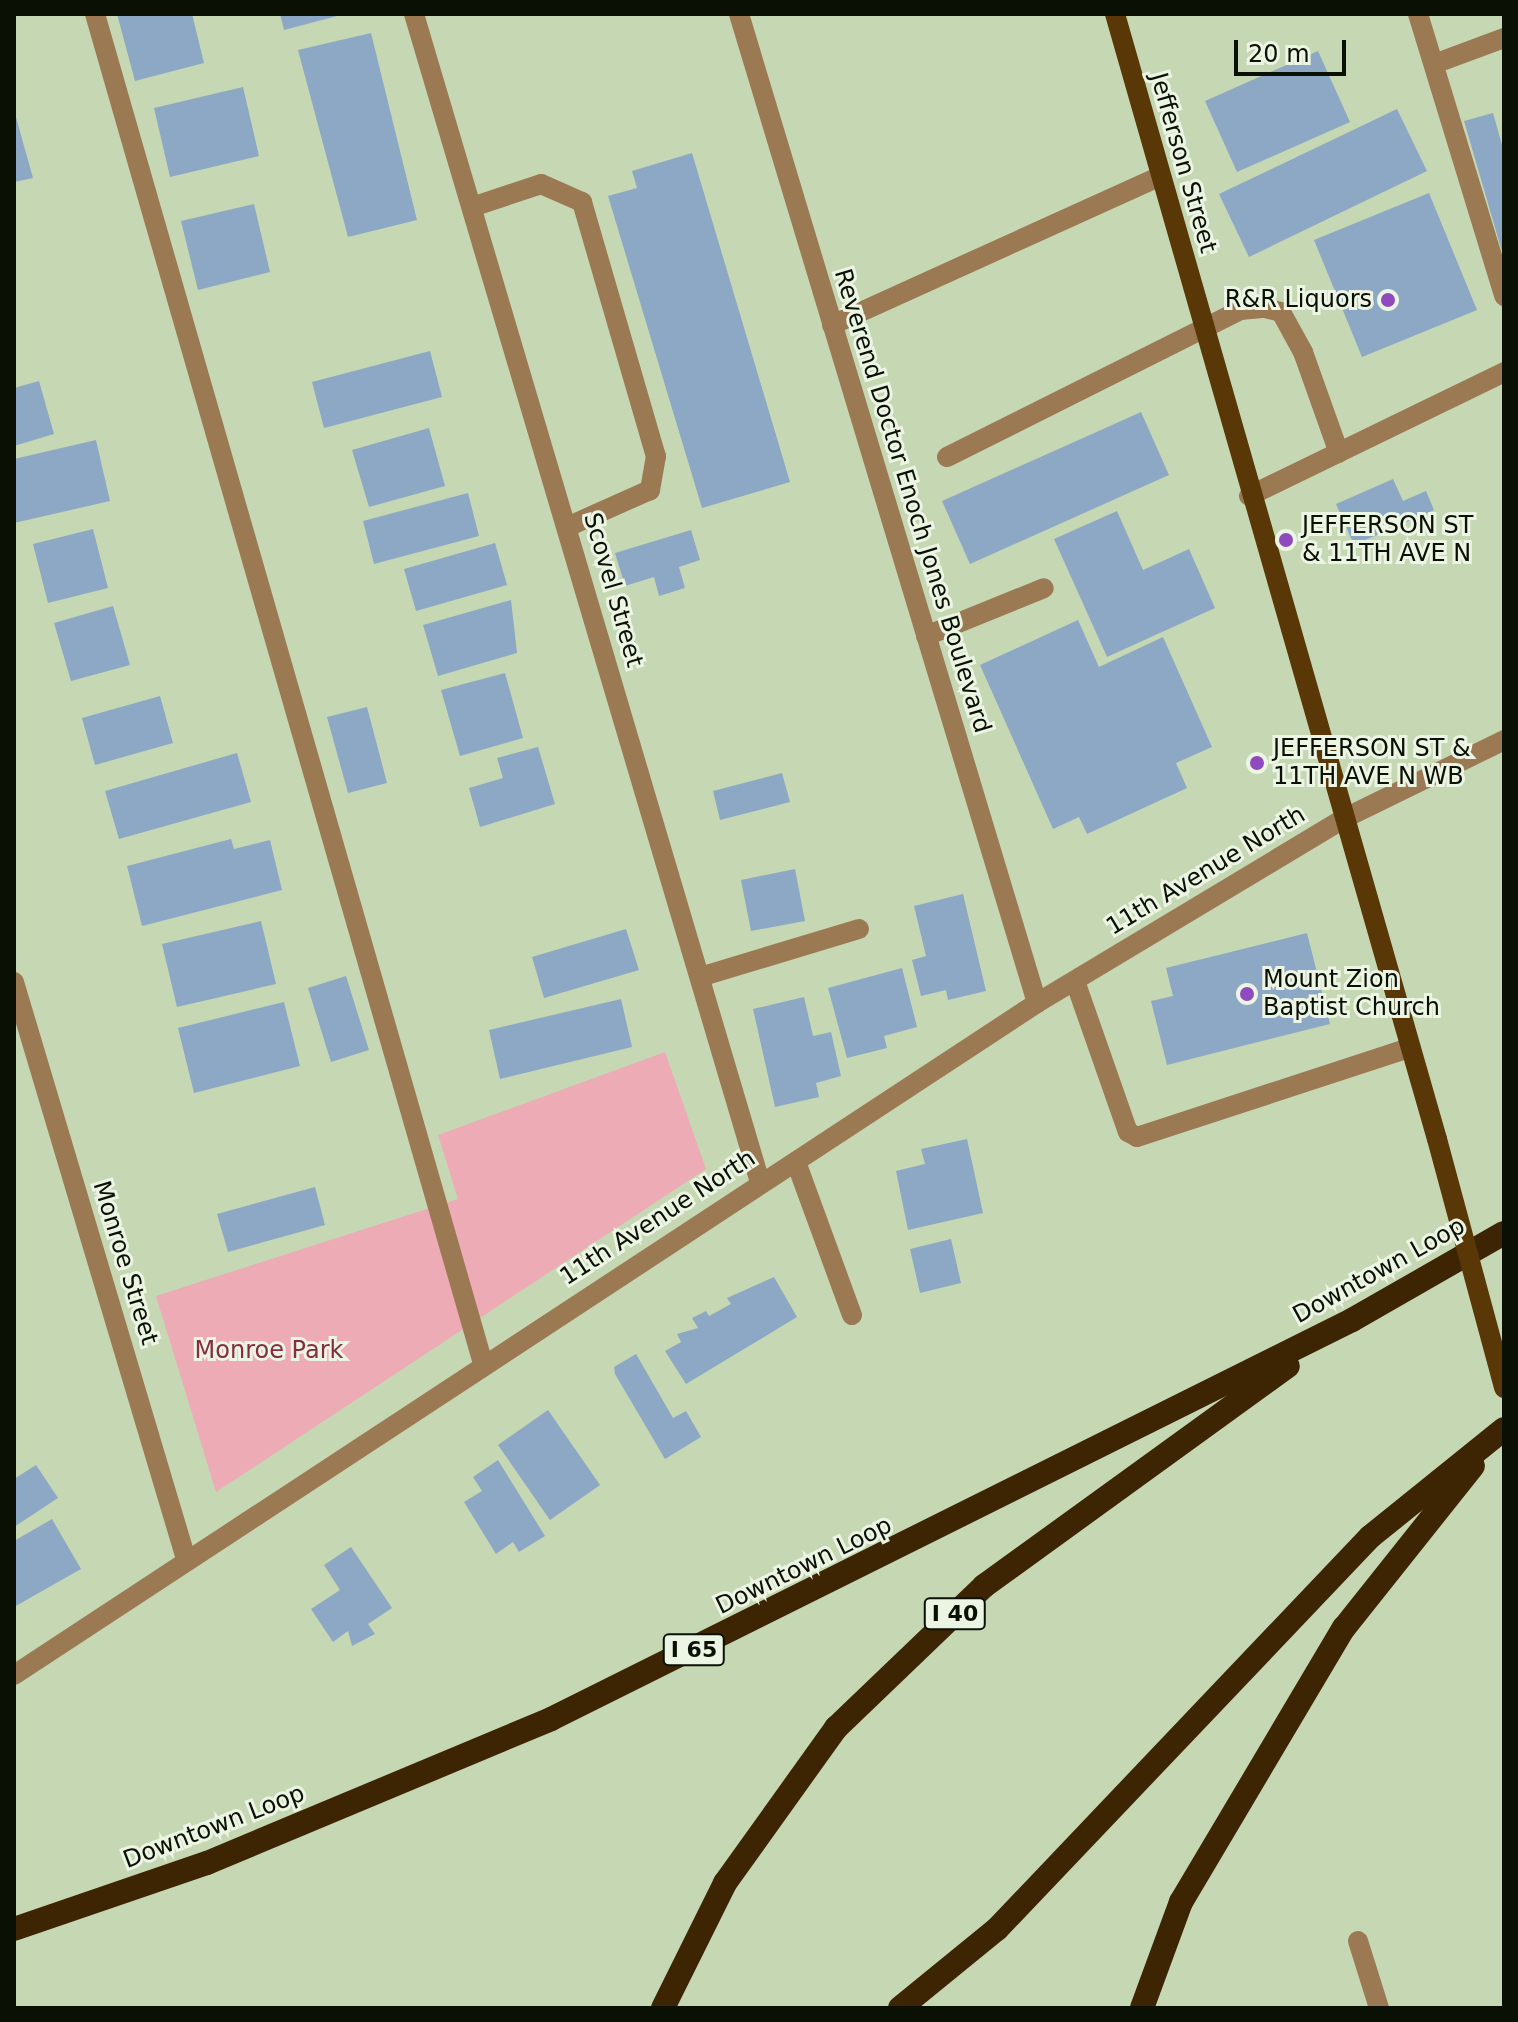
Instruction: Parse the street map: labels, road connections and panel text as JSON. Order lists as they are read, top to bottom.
{
  "streets": {
    "highway": ["Downtown Loop", "I 40", "I 65"],
    "main road": ["Jefferson Street"],
    "street": [
      "Reverend Doctor Enoch Jones Boulevard",
      "Scovel Street",
      "11th Avenue North",
      "Monroe Street"
    ]
  },
  "crossings": [
    ["Jefferson Street", "11th Avenue North"],
    ["Reverend Doctor Enoch Jones Boulevard", "11th Avenue North"],
    ["Scovel Street", "11th Avenue North"],
    ["11th Avenue North", "Monroe Street"],
    ["Downtown Loop", "I 40"]
  ],
  "parks": ["Monroe Park"],
  "places": [
    "R&R Liquors",
    "JEFFERSON ST & 11TH AVE N",
    "JEFFERSON ST & 11TH AVE N WB",
    "Mount Zion Baptist Church"
  ],
  "scale_bar": "20 m"
}
